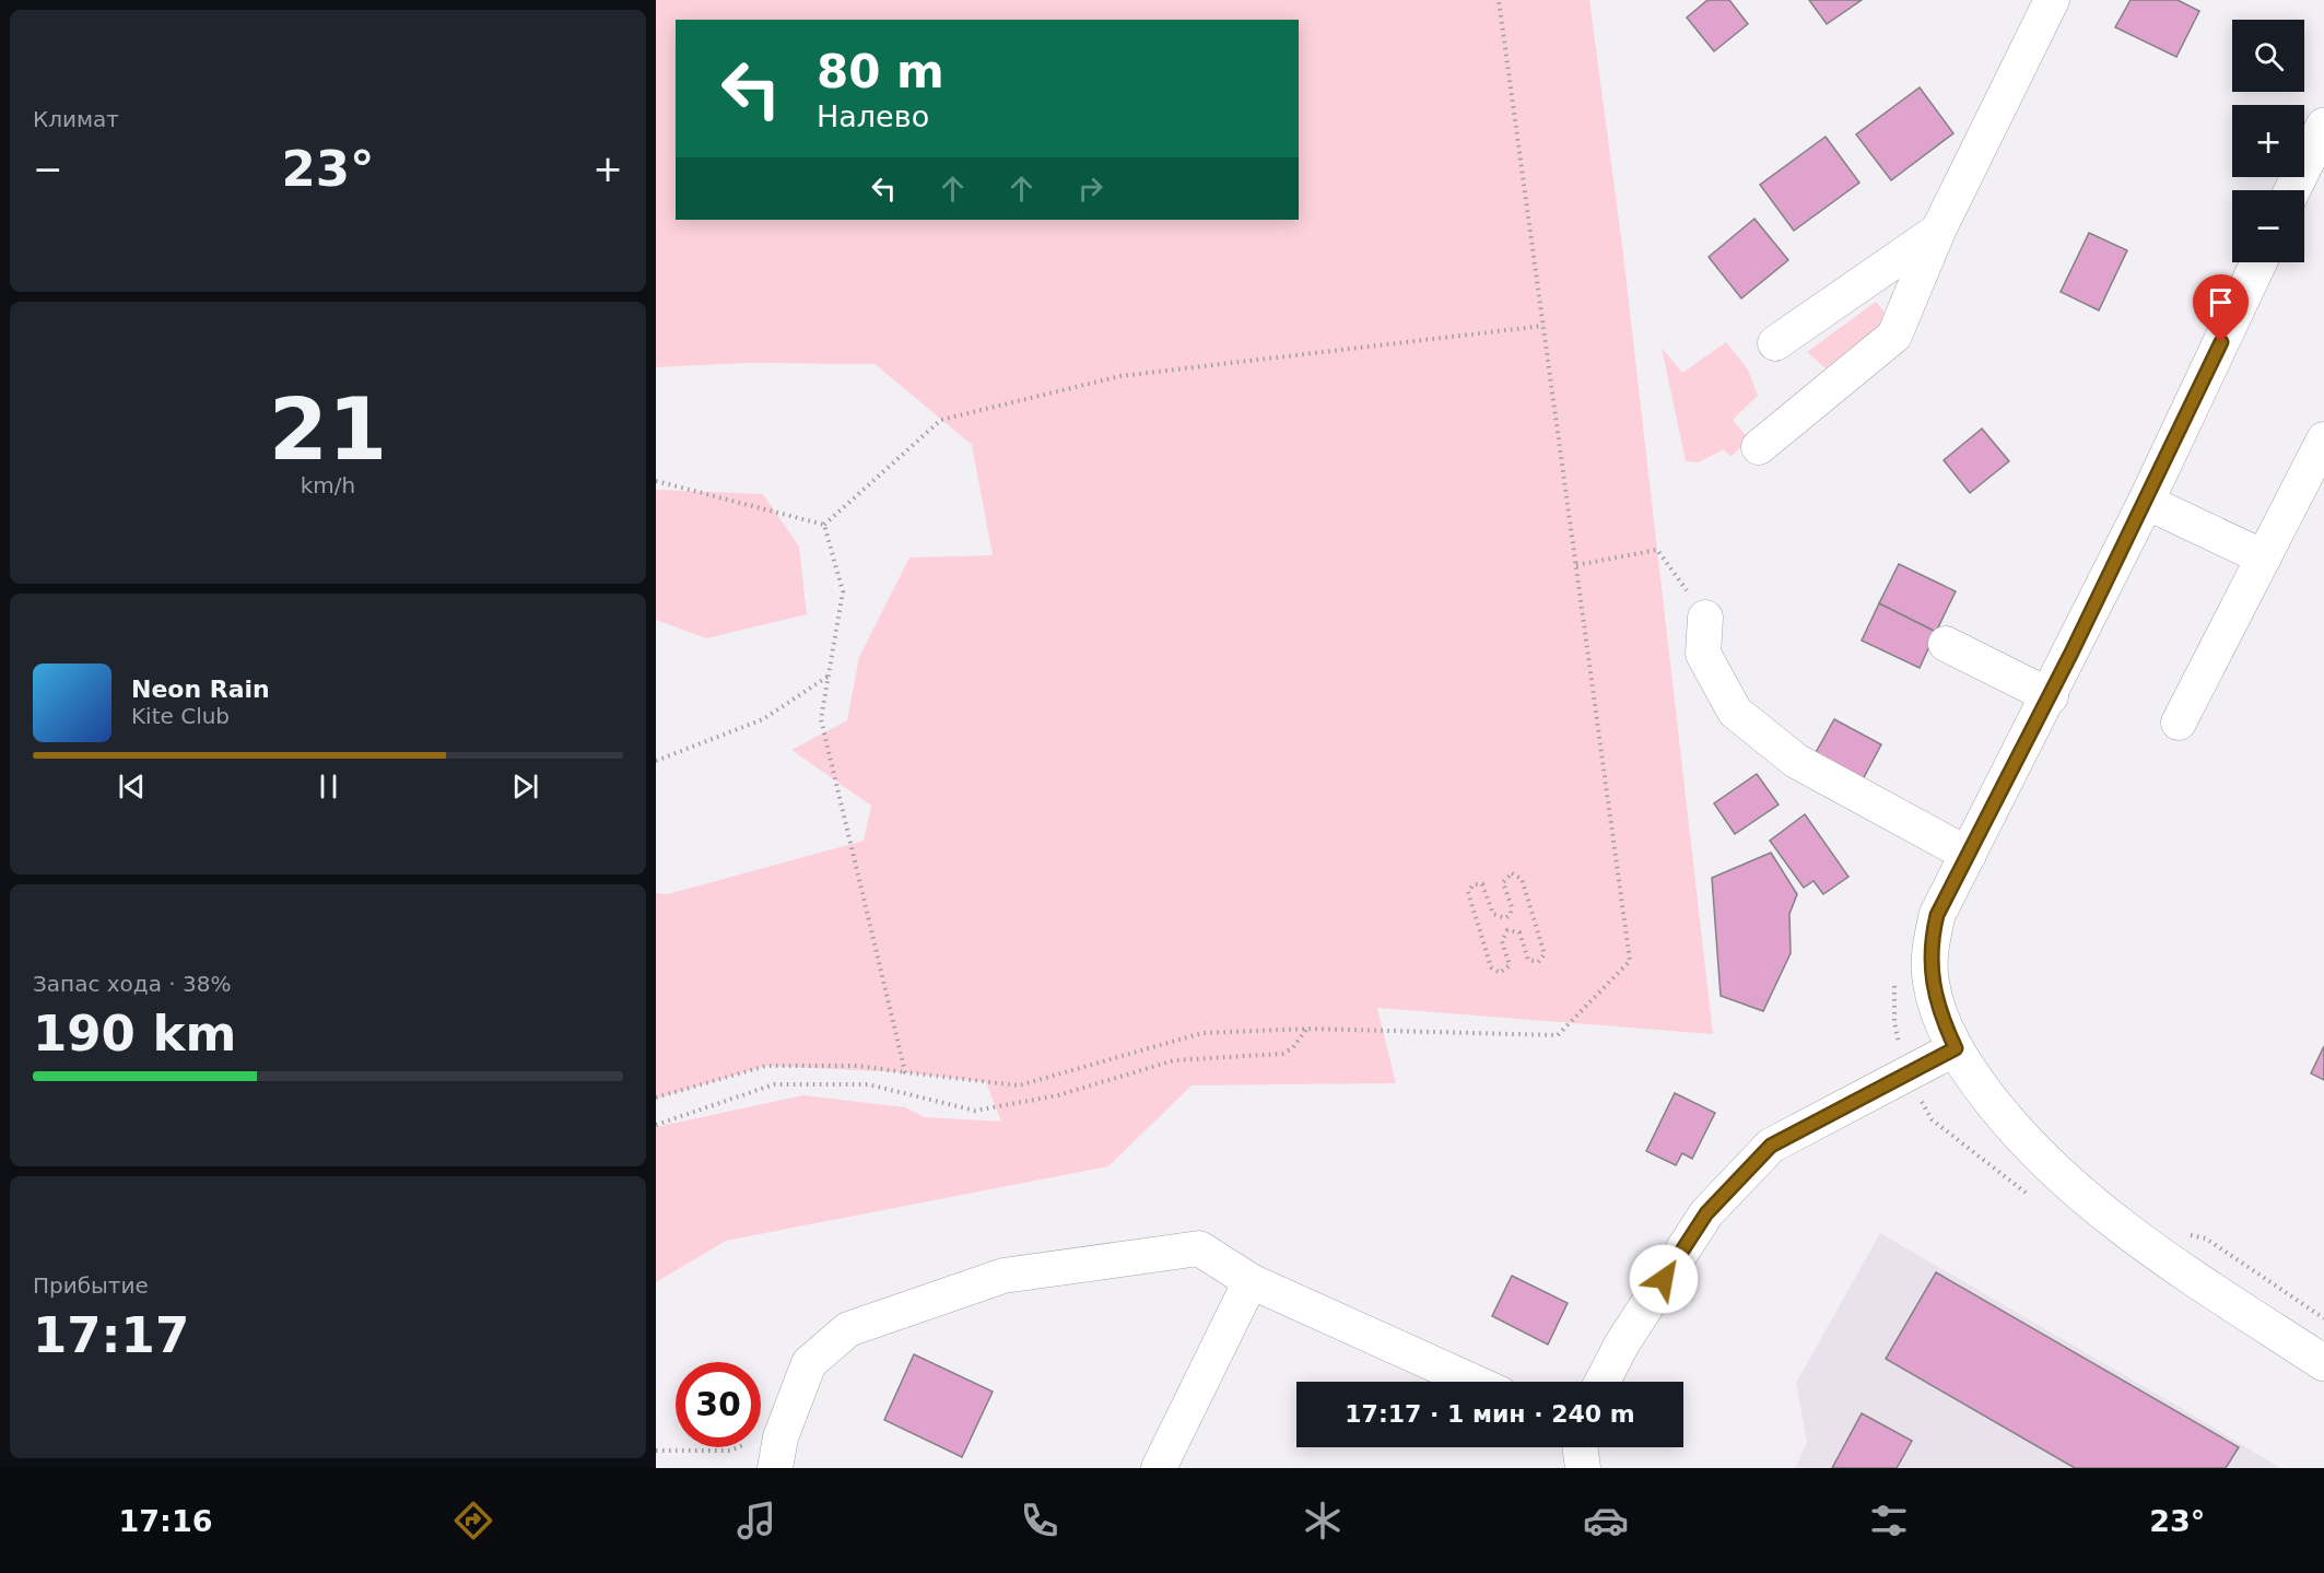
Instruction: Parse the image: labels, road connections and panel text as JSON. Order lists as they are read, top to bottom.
{
  "page": {
    "tile": [
      "Климат",
      ["21", "km/h"],
      ["Запас хода · 38%", "190 km"],
      ["Прибытие", "17:17"]
    ],
    "map_buttons": ["+", "−"],
    "turn": ["80 m", "Налево"],
    "heat": ["−", "23°", "+"],
    "song": ["Neon Rain", "Kite Club"],
    "limit": "30",
    "trip": "17:17 · 1 мин · 240 m",
    "tabs": ["17:16", "23°"]
  }
}
